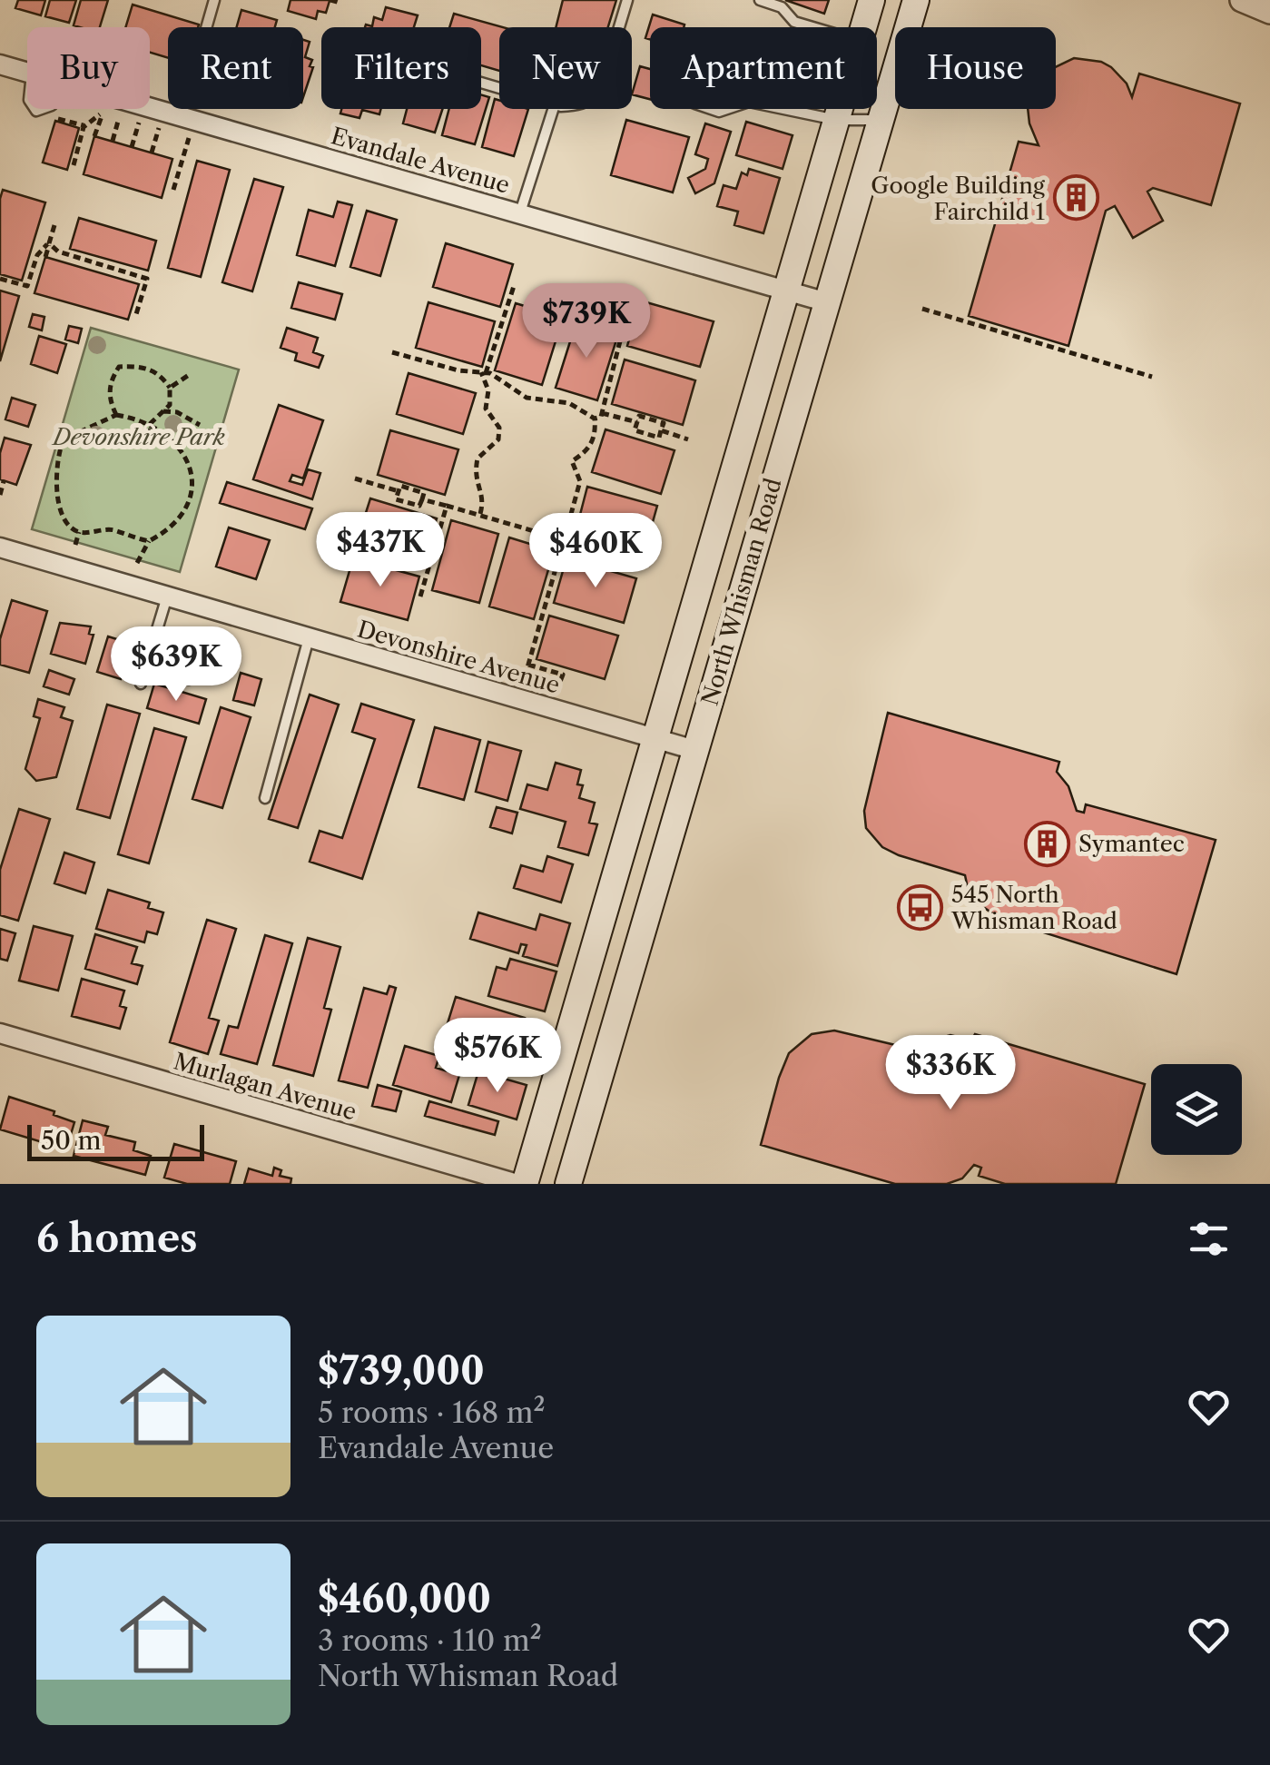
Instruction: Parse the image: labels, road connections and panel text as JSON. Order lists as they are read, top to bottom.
{
  "streets": {
    "main road": ["North Whisman Road"],
    "street": ["Evandale Avenue", "Devonshire Avenue", "Murlagan Avenue"]
  },
  "crossings": [
    ["Evandale Avenue", "North Whisman Road"],
    ["North Whisman Road", "Devonshire Avenue"]
  ],
  "parks": ["Devonshire Park"],
  "places": {
    "building": ["Google Building Fairchild 1", "Symantec"],
    "bus stop": ["545 North Whisman Road"]
  },
  "scale_bar": "50 m",
  "page": {
    "chip": [
      "Buy",
      "Rent",
      "Filters",
      "New",
      "Apartment",
      "House"
    ],
    "price": [
      "$739K",
      "$437K",
      "$460K",
      "$639K",
      "$576K",
      "$336K"
    ],
    "scale": "50 m",
    "heading": "6 homes",
    "list": [
      {
        "name": "$739,000",
        "note": "5 rooms · 168 m² · Evandale Avenue"
      },
      {
        "name": "$460,000",
        "note": "3 rooms · 110 m² · North Whisman Road"
      }
    ]
  }
}
